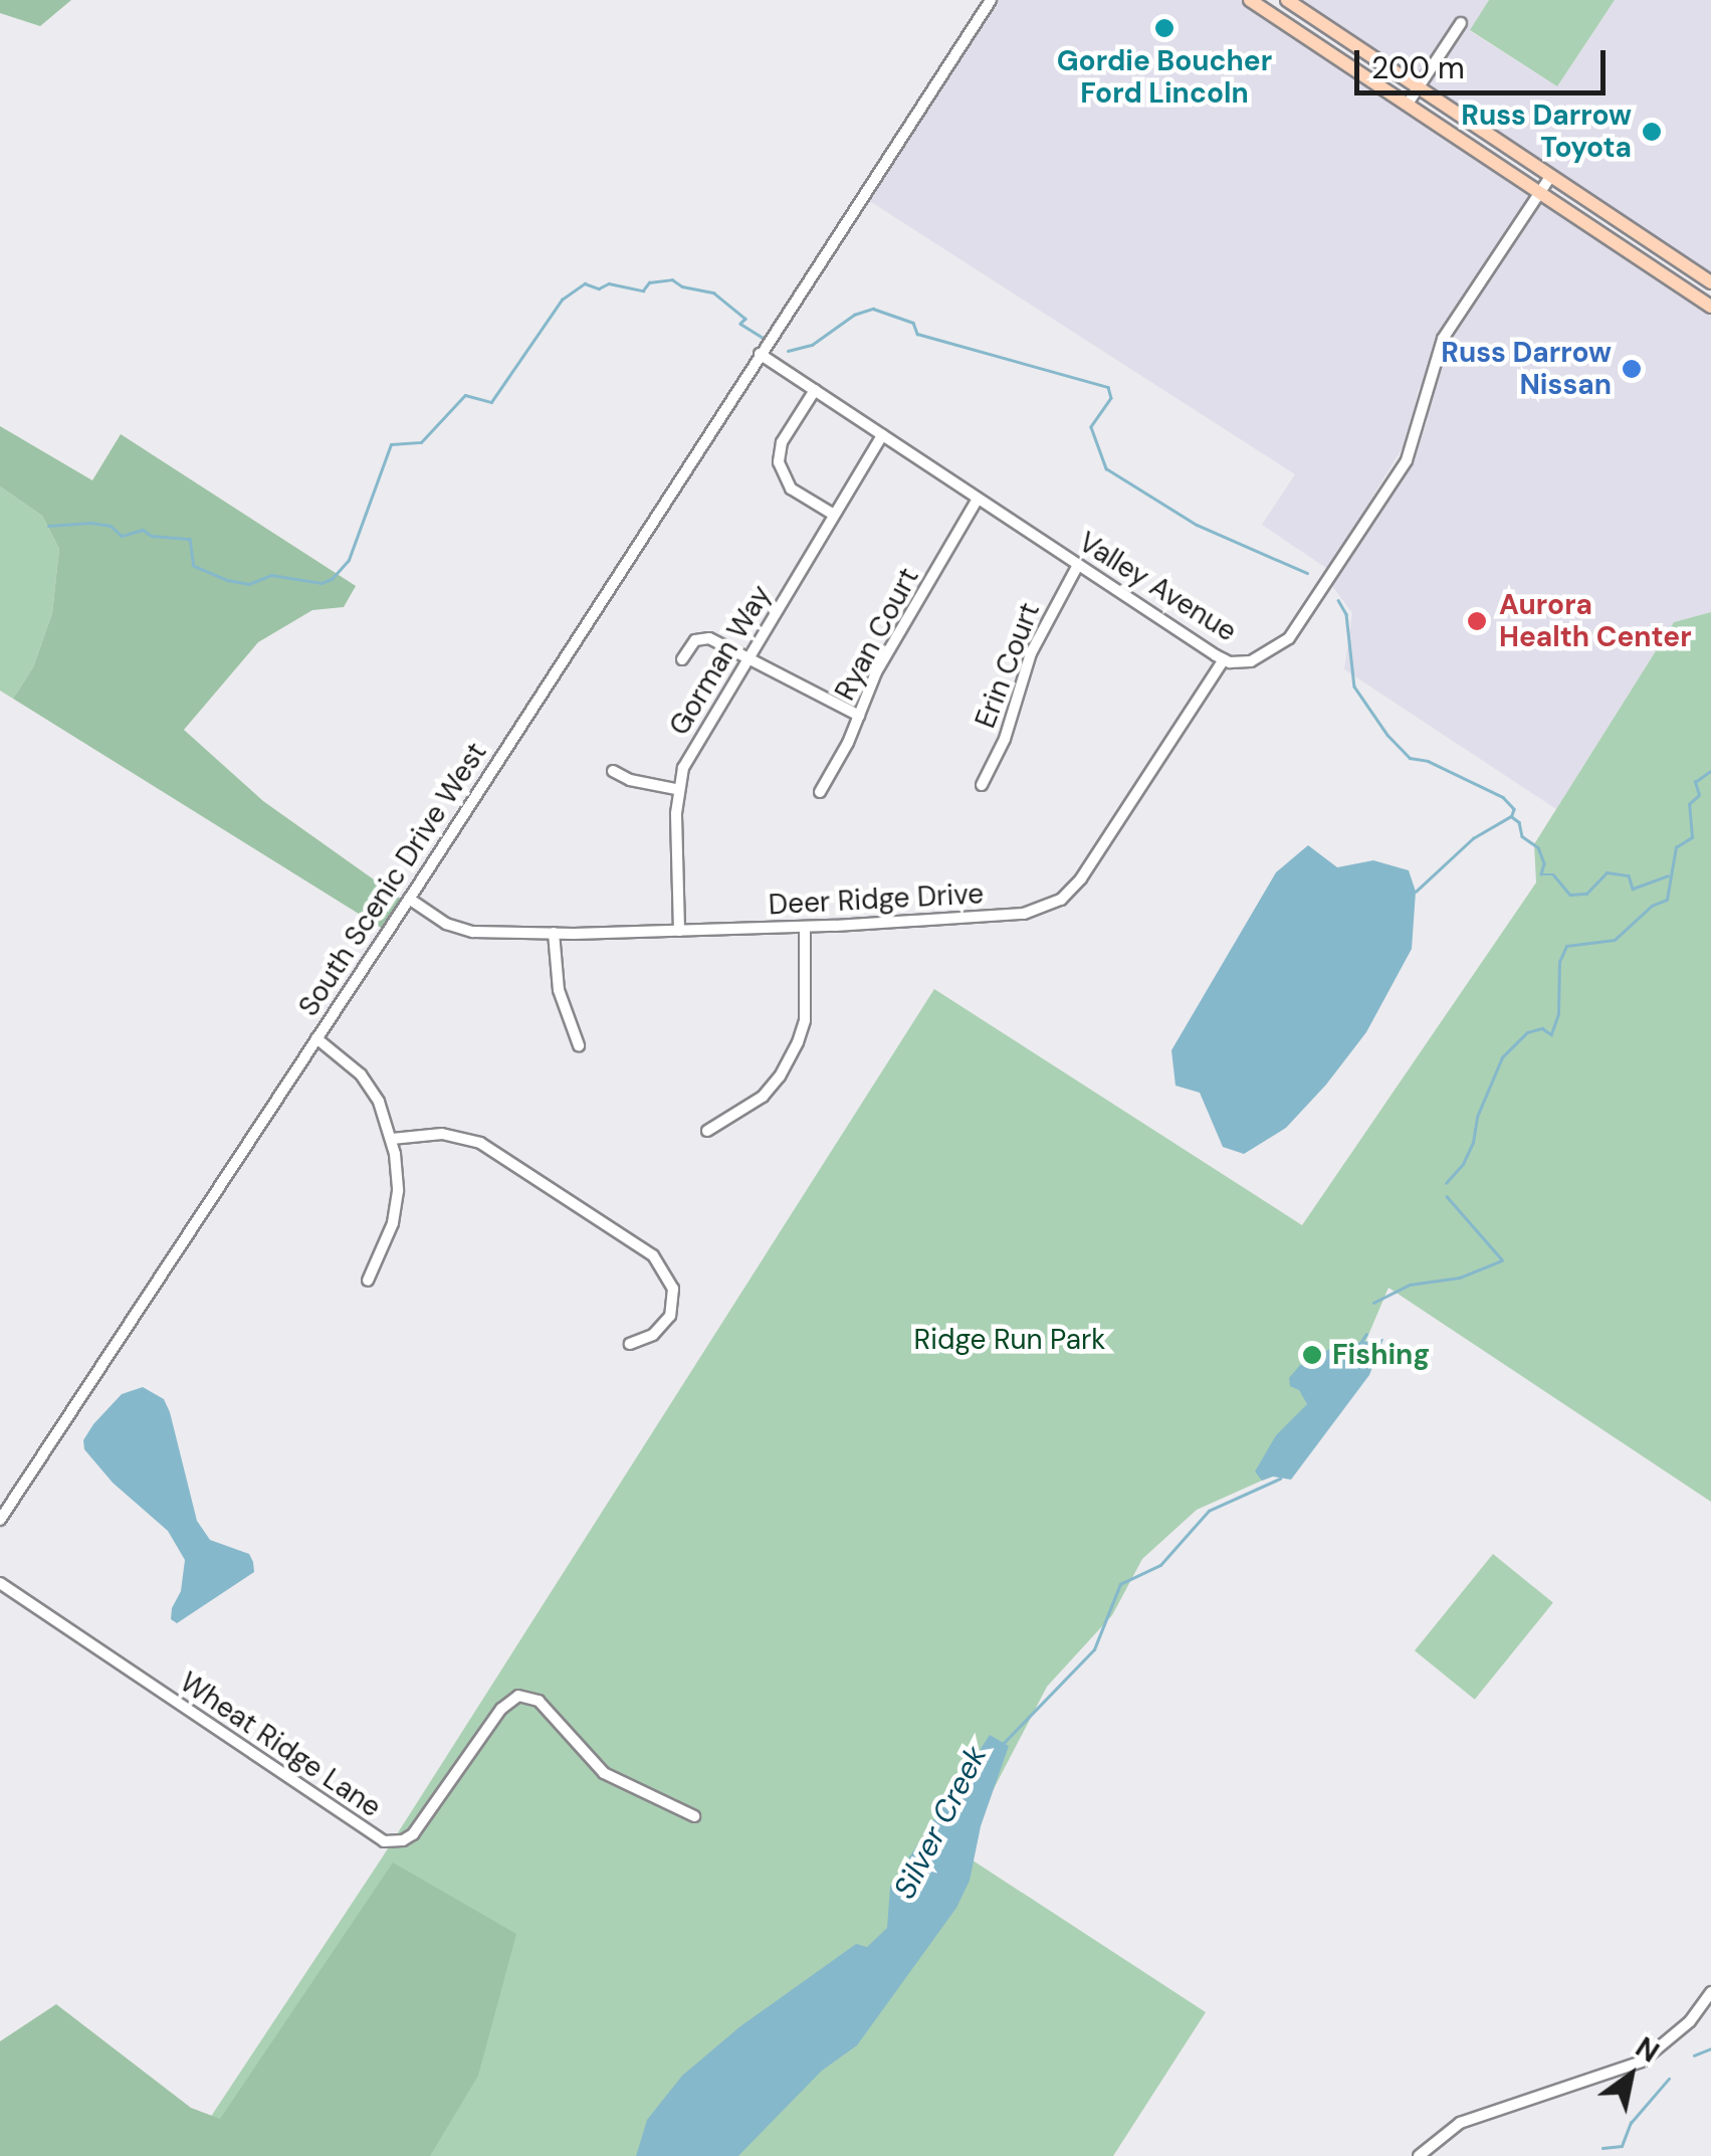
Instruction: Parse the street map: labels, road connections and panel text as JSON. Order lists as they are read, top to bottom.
{
  "streets": {
    "street": [
      "Valley Avenue",
      "Ryan Court",
      "Gorman Way",
      "Erin Court",
      "South Scenic Drive West",
      "Deer Ridge Drive",
      "Wheat Ridge Lane"
    ]
  },
  "crossings": [
    ["Valley Avenue", "Ryan Court"],
    ["Valley Avenue", "Gorman Way"],
    ["Valley Avenue", "Erin Court"],
    ["Valley Avenue", "South Scenic Drive West"],
    ["Valley Avenue", "Deer Ridge Drive"],
    ["Gorman Way", "Deer Ridge Drive"],
    ["South Scenic Drive West", "Deer Ridge Drive"]
  ],
  "water": ["Silver Creek"],
  "parks": ["Ridge Run Park"],
  "places": [
    "Gordie Boucher Ford Lincoln",
    "Russ Darrow Toyota",
    "Russ Darrow Nissan",
    "Aurora Health Center",
    "Fishing"
  ],
  "scale_bar": "200 m",
  "north": "top right"
}
